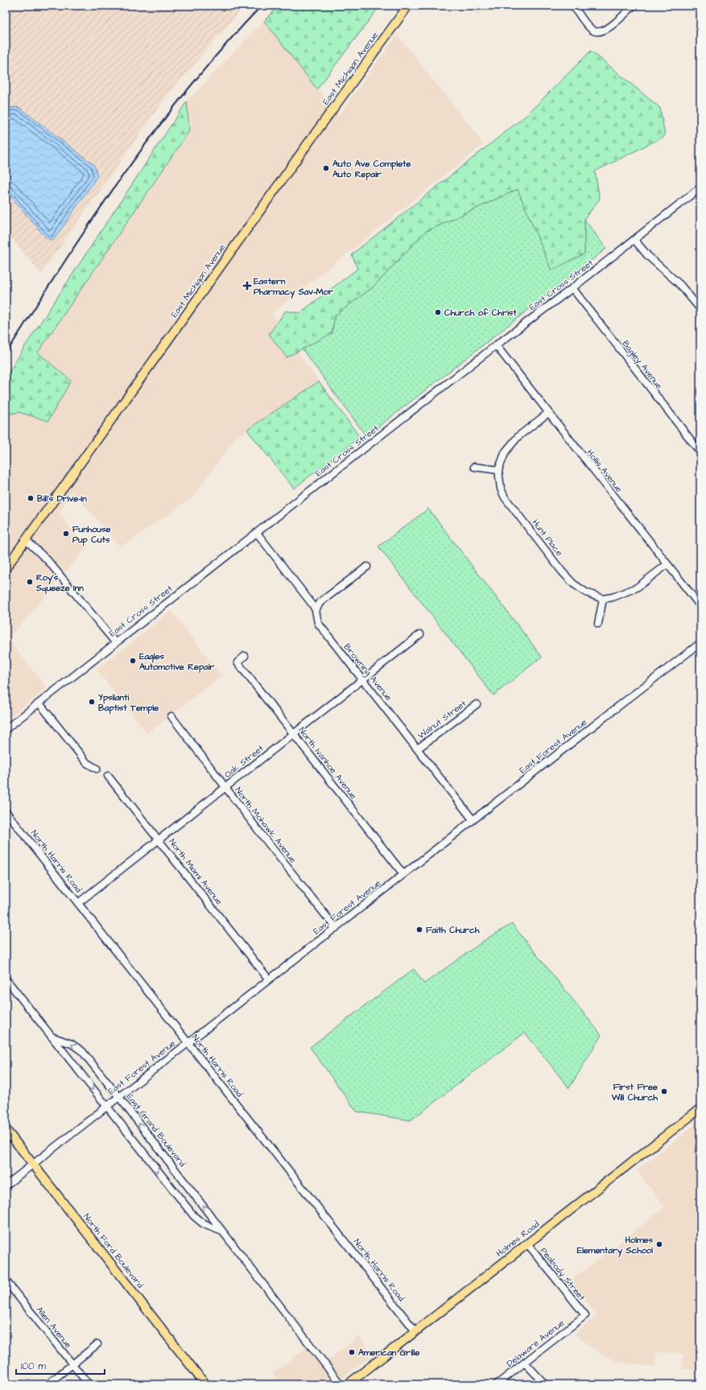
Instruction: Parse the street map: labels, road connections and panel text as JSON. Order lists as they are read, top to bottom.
{
  "streets": {
    "main road": ["East Michigan Avenue", "Holmes Road", "North Ford Boulevard"],
    "street": [
      "East Cross Street",
      "Bagley Avenue",
      "Hollis Avenue",
      "Hunt Place",
      "Browning Avenue",
      "Walnut Street",
      "East Forest Avenue",
      "Oak Street",
      "North Ivanhoe Avenue",
      "North Mohawk Avenue",
      "North Harris Road",
      "North Miami Avenue",
      "East Grand Boulevard",
      "Peabody Street",
      "Allen Avenue",
      "Delaware Avenue"
    ]
  },
  "crossings": [
    ["East Cross Street", "Bagley Avenue"],
    ["East Cross Street", "Hollis Avenue"],
    ["East Cross Street", "Browning Avenue"],
    ["Hollis Avenue", "Hunt Place"],
    ["Browning Avenue", "Walnut Street"],
    ["Browning Avenue", "East Forest Avenue"],
    ["Browning Avenue", "Oak Street"],
    ["East Forest Avenue", "North Ivanhoe Avenue"],
    ["East Forest Avenue", "North Mohawk Avenue"],
    ["East Forest Avenue", "North Harris Road"],
    ["East Forest Avenue", "North Miami Avenue"],
    ["East Forest Avenue", "East Grand Boulevard"],
    ["East Forest Avenue", "North Ford Boulevard"],
    ["Oak Street", "North Ivanhoe Avenue"],
    ["Oak Street", "North Mohawk Avenue"],
    ["Oak Street", "North Harris Road"],
    ["Oak Street", "North Miami Avenue"],
    ["North Harris Road", "Holmes Road"],
    ["Holmes Road", "Peabody Street"],
    ["Peabody Street", "Delaware Avenue"]
  ],
  "places": {
    "other": [
      "Auto Ave Complete Auto Repair",
      "Church of Christ",
      "Bill's Drive-In",
      "Funhouse Pup Cuts",
      "Roy's Squeeze Inn",
      "Eagles Automotive Repair",
      "Ypsilanti Baptist Temple",
      "Faith Church",
      "First Free Will Church",
      "Holmes Elementary School",
      "American Grille"
    ],
    "health": ["Eastern Pharmacy Sav-Mor"]
  },
  "scale_bar": "100 m"
}
